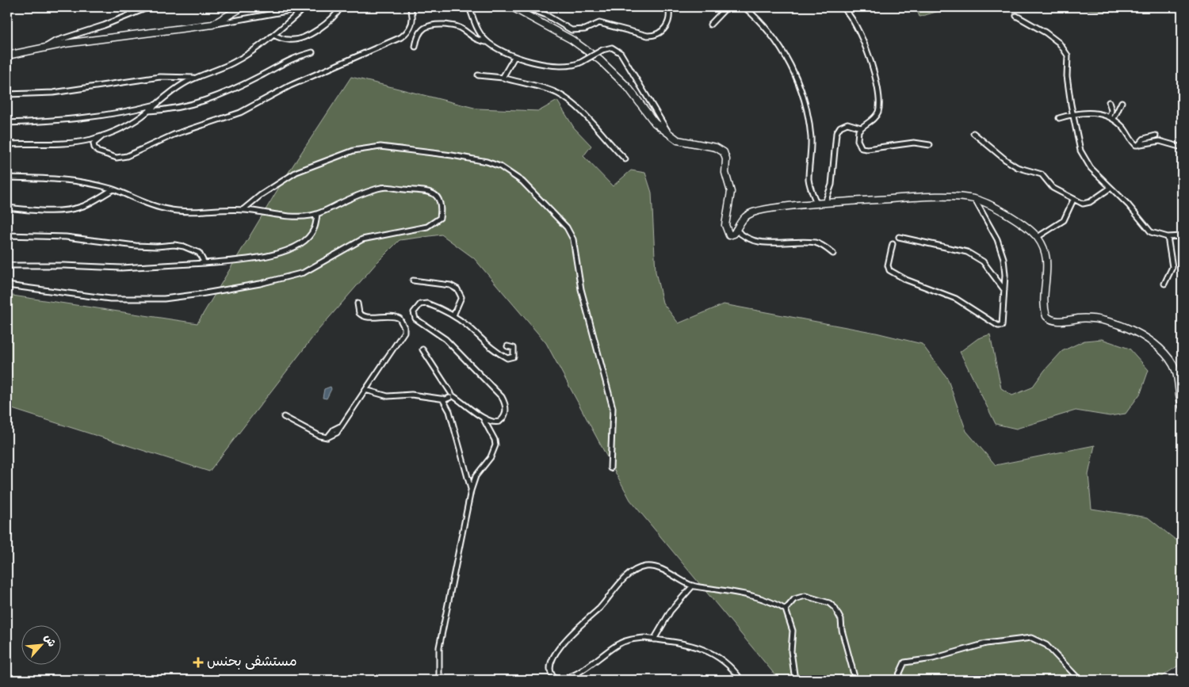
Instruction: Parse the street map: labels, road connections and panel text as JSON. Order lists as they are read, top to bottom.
{
  "places": {
    "health": ["مستشفى بحنس"]
  },
  "north": "top right"
}
